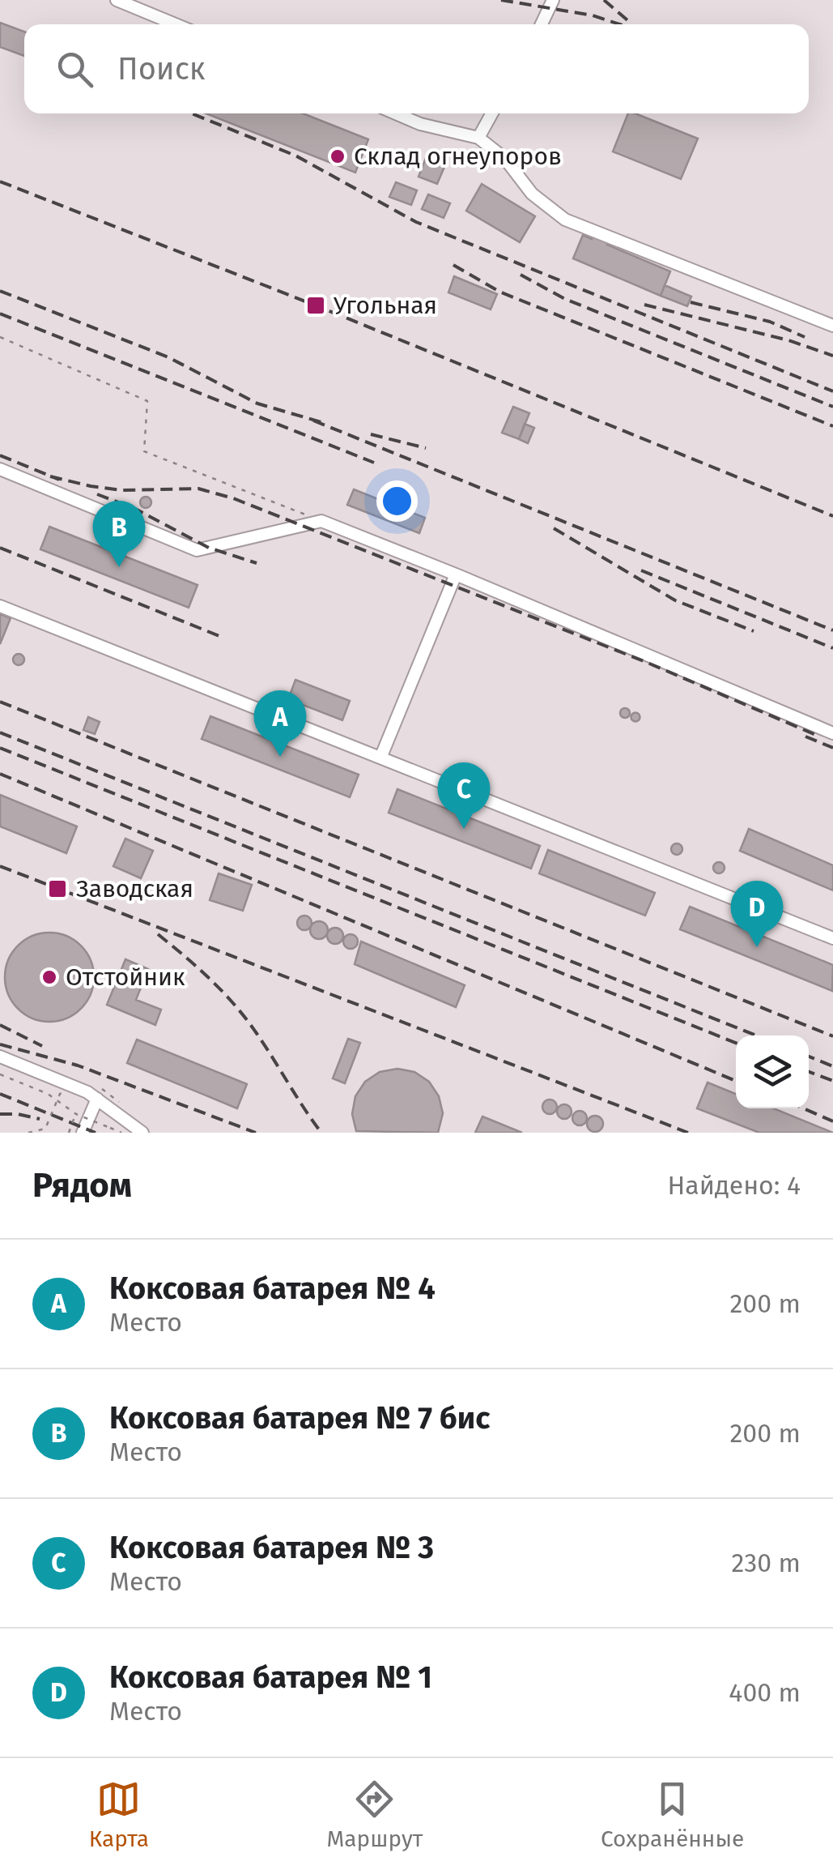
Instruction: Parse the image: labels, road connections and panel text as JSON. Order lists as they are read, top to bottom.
{
  "places": {
    "other": ["Склад огнеупоров", "Отстойник"],
    "transit": ["Угольная", "Заводская"]
  },
  "page": {
    "search": "Поиск",
    "pins": [
      "B",
      "A",
      "C",
      "D"
    ],
    "heading": ["Рядом", "Найдено: 4"],
    "list": [
      {
        "mark": "A",
        "name": "Коксовая батарея № 4",
        "note": "Место",
        "value": "200 m"
      },
      {
        "mark": "B",
        "name": "Коксовая батарея № 7 бис",
        "note": "Место",
        "value": "200 m"
      },
      {
        "mark": "C",
        "name": "Коксовая батарея № 3",
        "note": "Место",
        "value": "230 m"
      },
      {
        "mark": "D",
        "name": "Коксовая батарея № 1",
        "note": "Место",
        "value": "400 m"
      }
    ],
    "nav": ["Карта", "Маршрут", "Сохранённые"]
  }
}
